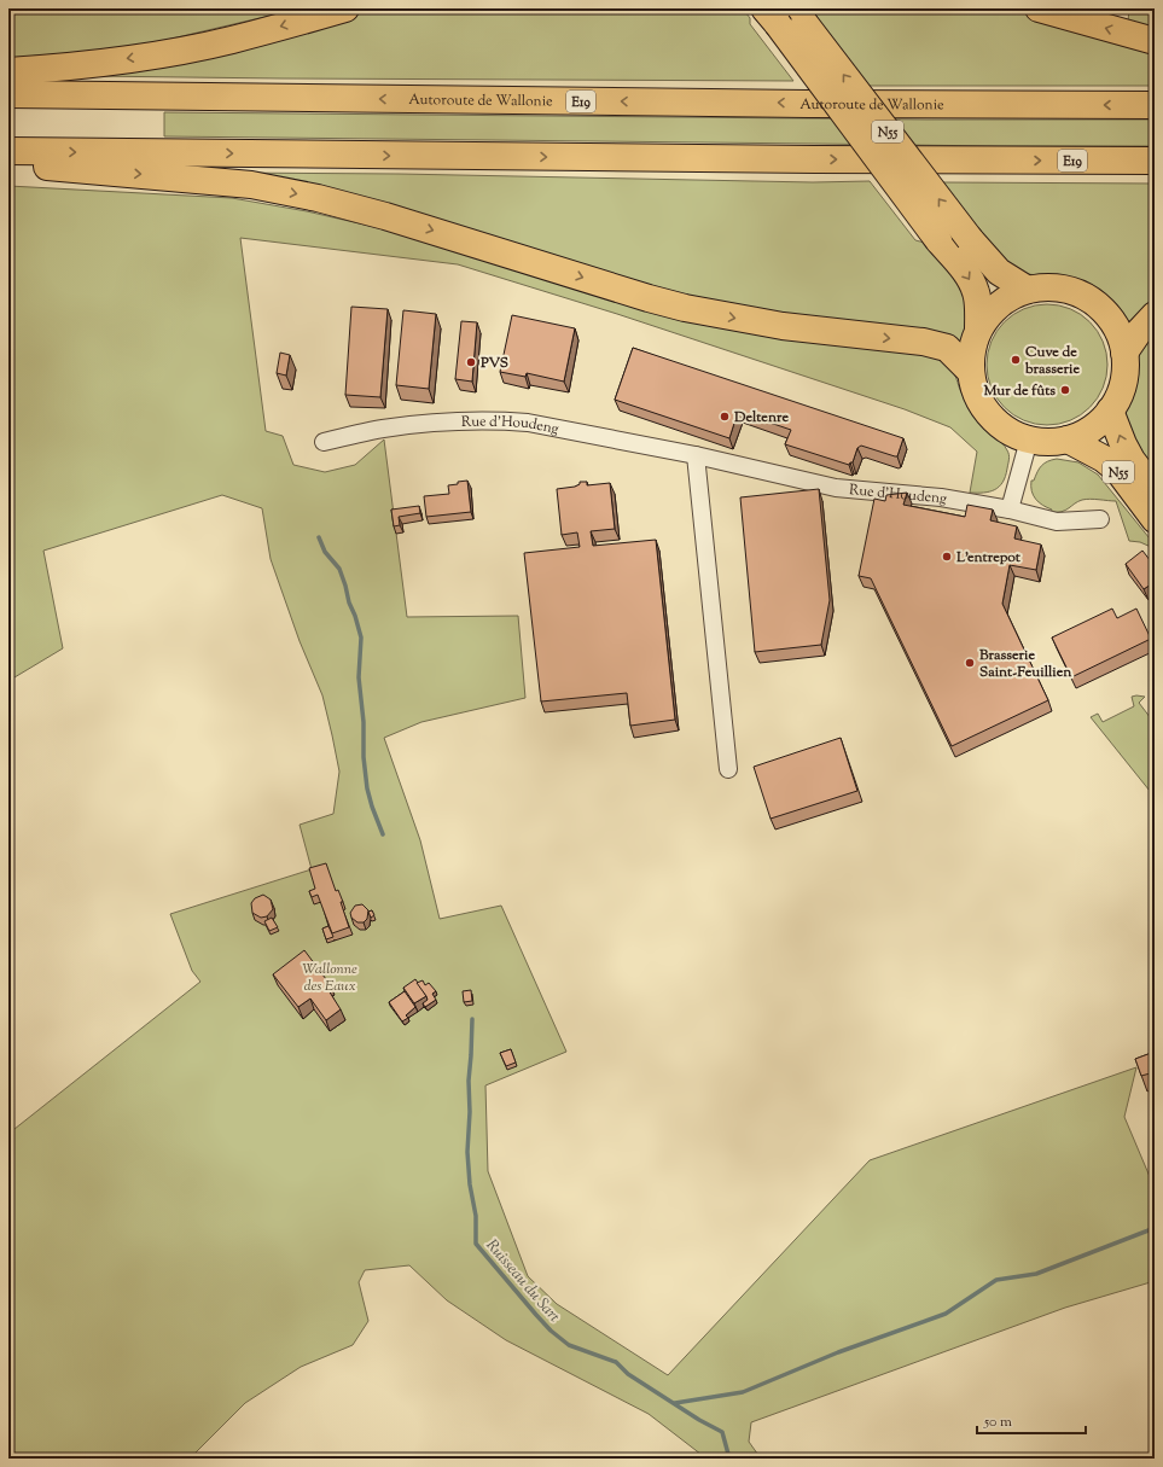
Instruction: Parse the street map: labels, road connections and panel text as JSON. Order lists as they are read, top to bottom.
{
  "streets": {
    "main road": ["Autoroute de Wallonie", "E19", "N55"],
    "street": ["Rue d'Houdeng"]
  },
  "water": ["Ruisseau du Sart"],
  "parks": ["Wallonne des Eaux"],
  "places": [
    "Cuve de brasserie",
    "PVS",
    "Mur de fûts",
    "Deltenre",
    "L'entrepot",
    "Brasserie Saint-Feuillien"
  ],
  "scale_bar": "50 m"
}
